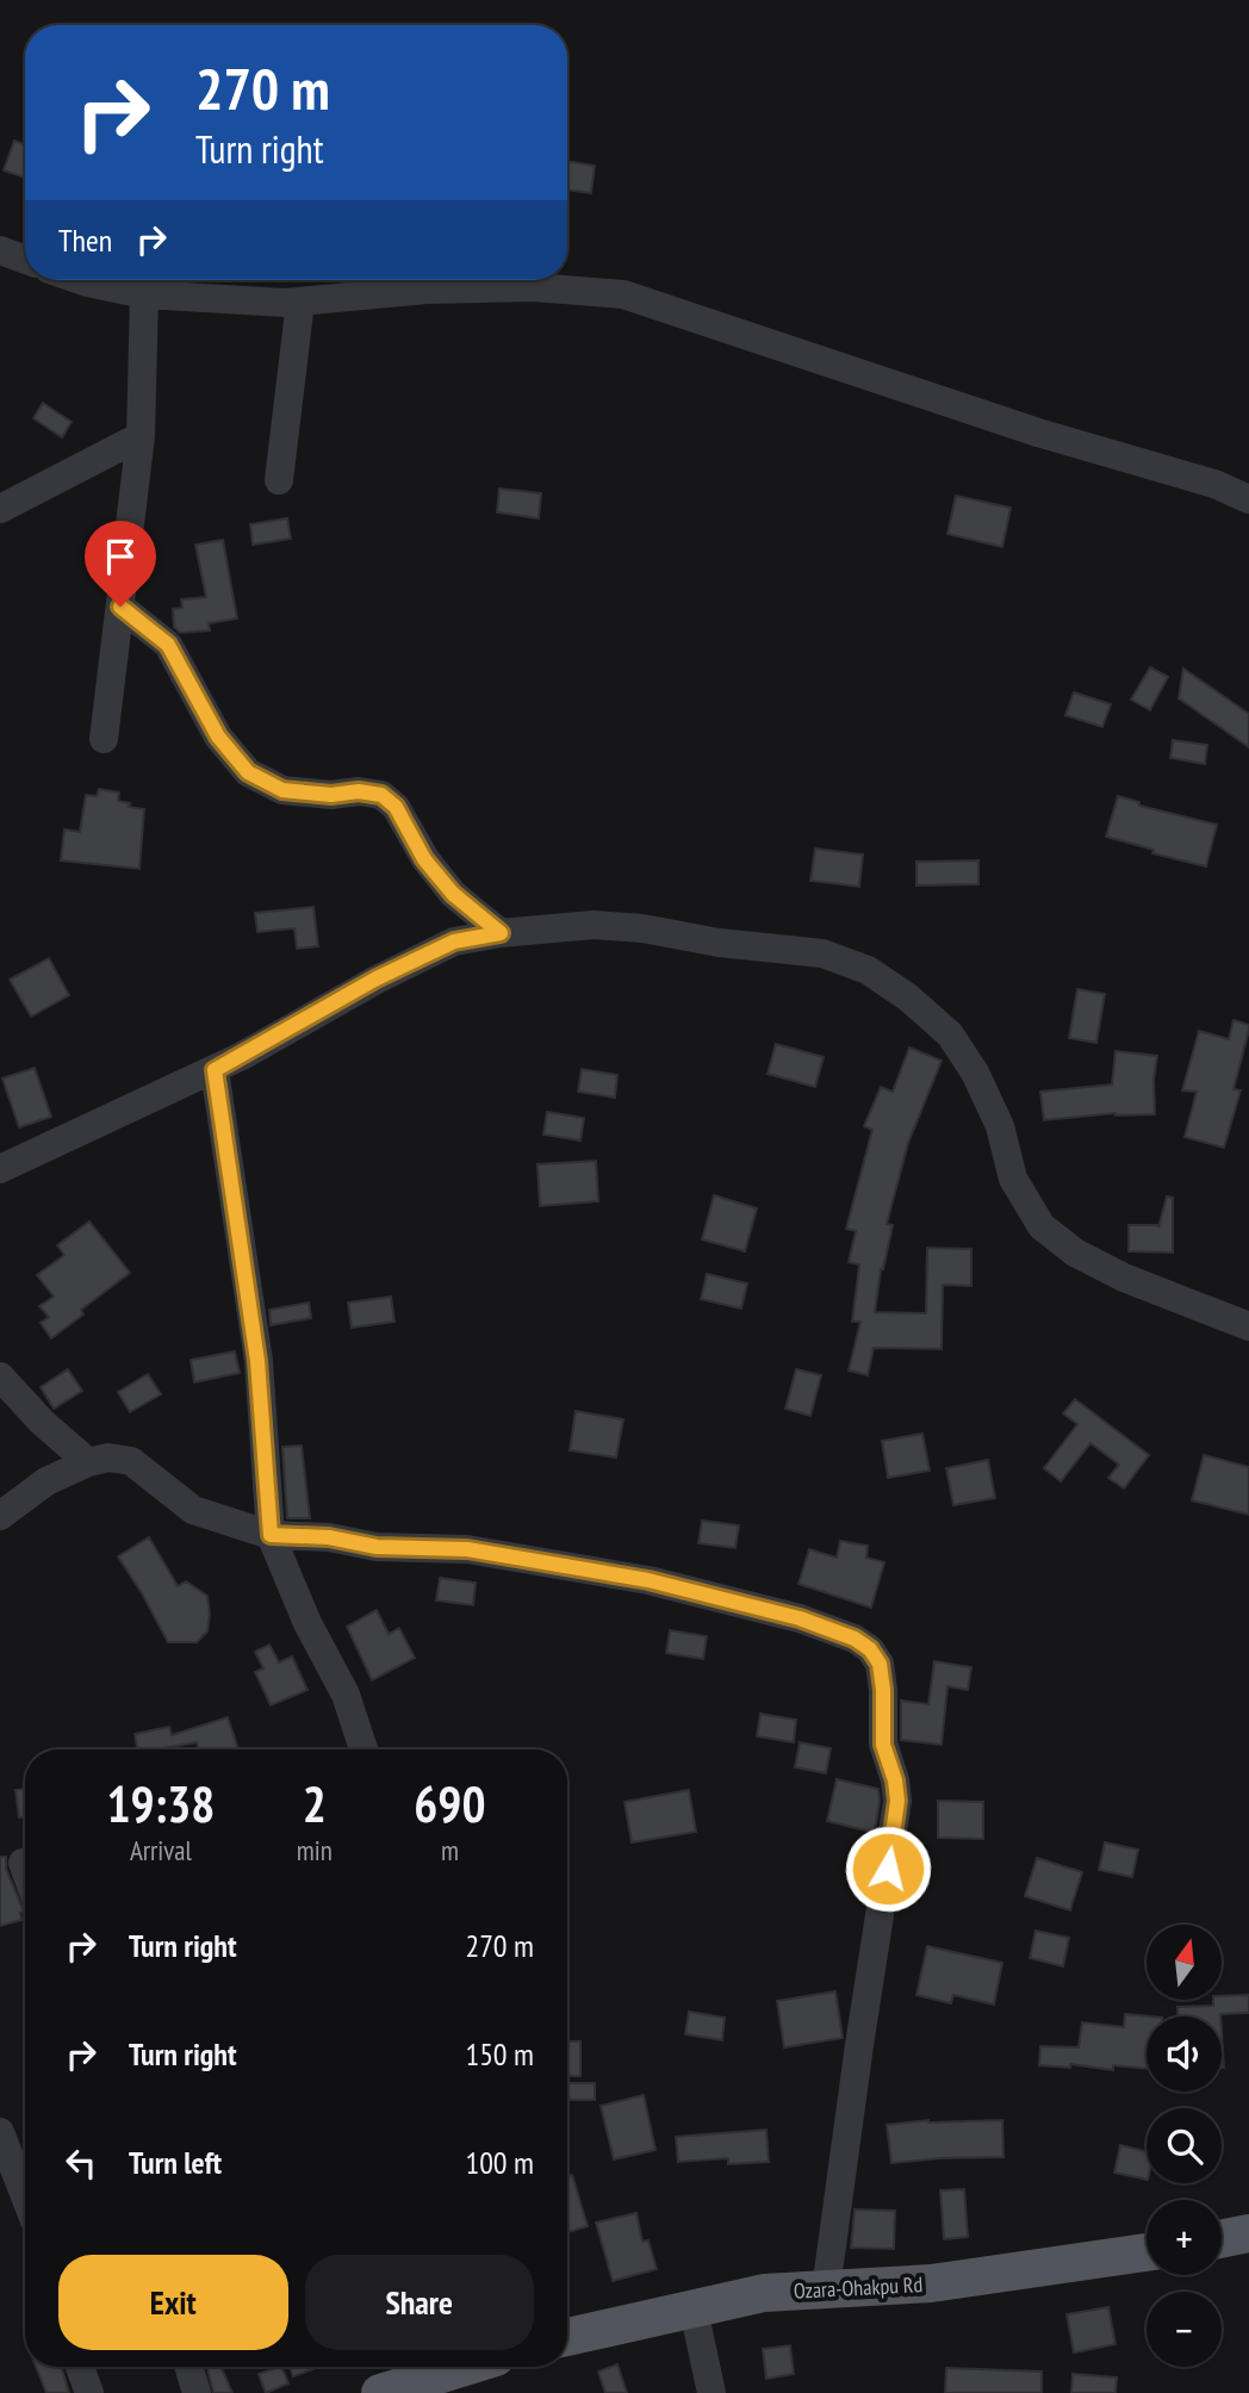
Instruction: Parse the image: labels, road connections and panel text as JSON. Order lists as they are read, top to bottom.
{
  "streets": {
    "main road": ["Ozara-Ohakpu Rd"]
  },
  "north": "top",
  "page": {
    "turn": ["270 m", "Turn right"],
    "then": "Then",
    "eta": [
      "19:38",
      "Arrival",
      "2",
      "min",
      "690",
      "m"
    ],
    "list": [
      {
        "name": "Turn right",
        "value": "270 m"
      },
      {
        "name": "Turn right",
        "value": "150 m"
      },
      {
        "name": "Turn left",
        "value": "100 m"
      }
    ],
    "map_buttons": ["+", "−"],
    "buttons": ["Exit", "Share"]
  }
}
